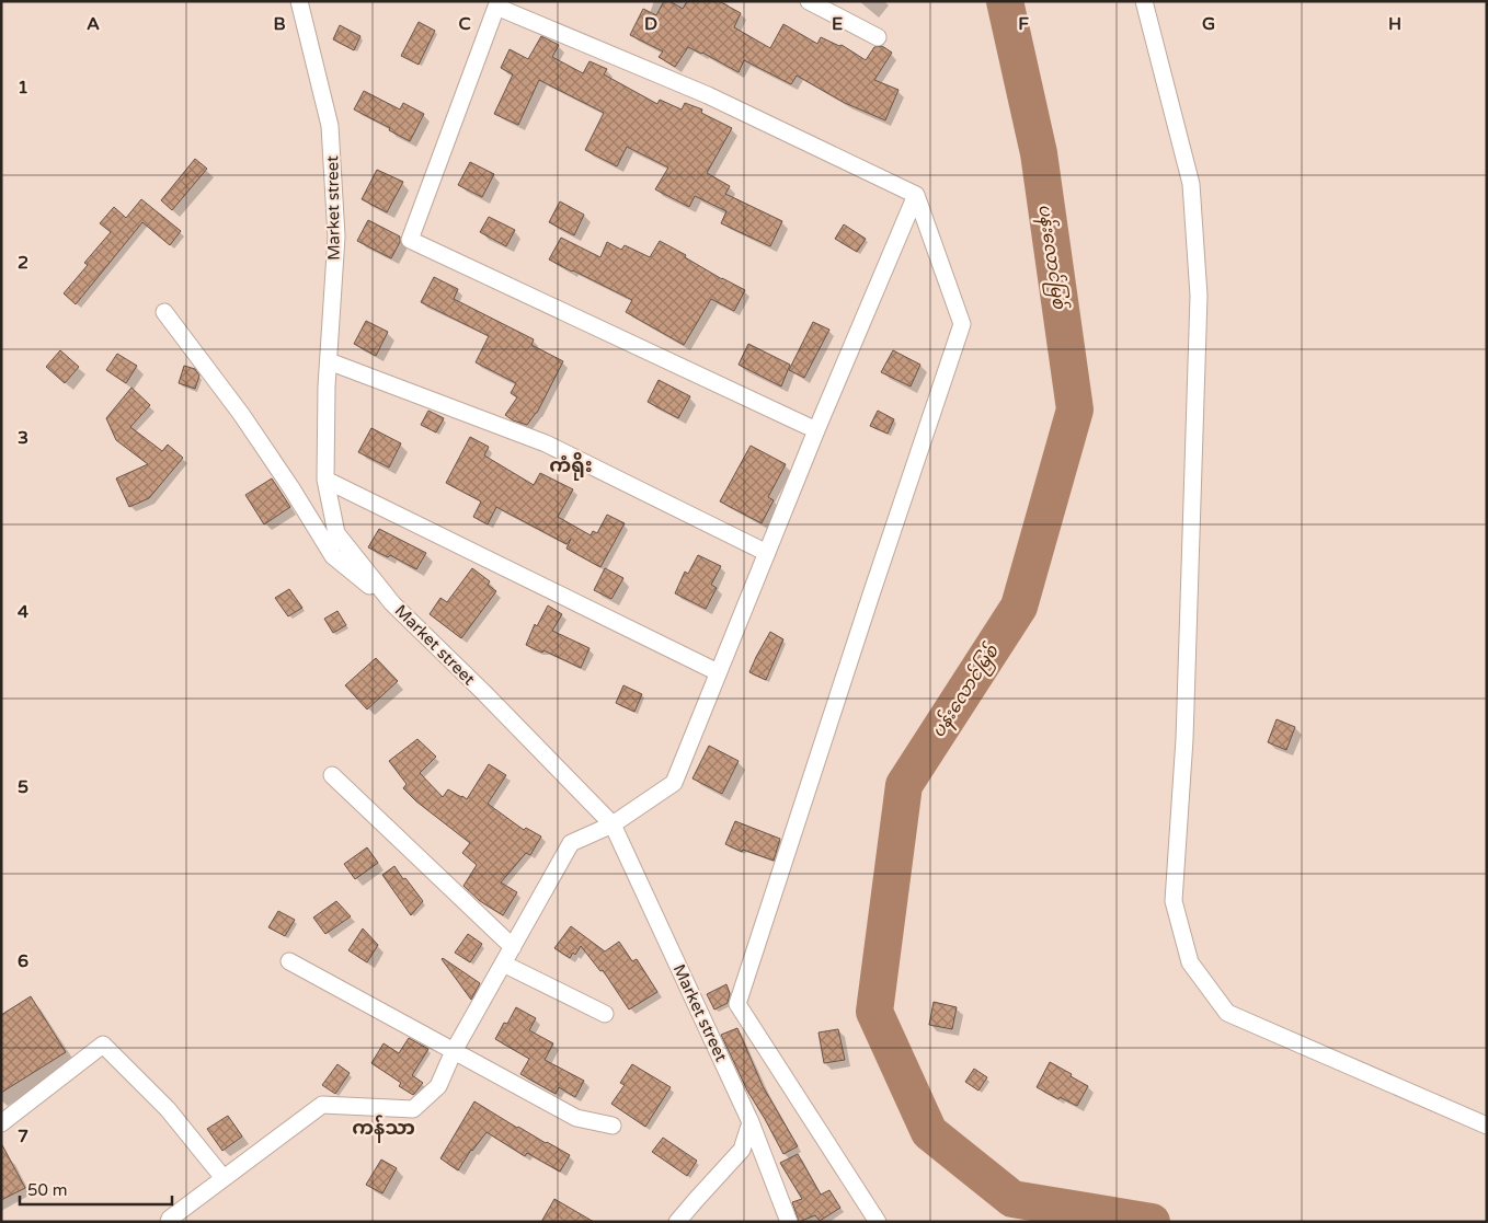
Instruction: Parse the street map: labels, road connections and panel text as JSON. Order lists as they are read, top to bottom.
{
  "streets": {
    "street": ["Market street"]
  },
  "districts": ["ကံရိုး", "ကန်သာ"],
  "water": ["ပန်းလောင်မြစ်"],
  "scale_bar": "50 m",
  "grid": {
    "columns": [
      "A",
      "B",
      "C",
      "D",
      "E",
      "F",
      "G",
      "H"
    ],
    "rows": [
      "1",
      "2",
      "3",
      "4",
      "5",
      "6",
      "7"
    ]
  }
}
